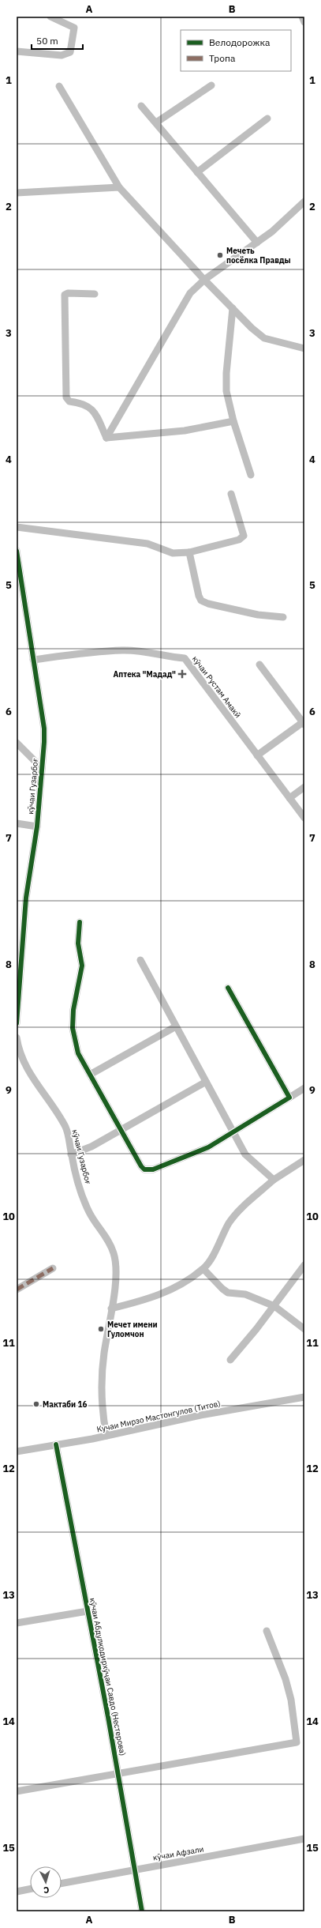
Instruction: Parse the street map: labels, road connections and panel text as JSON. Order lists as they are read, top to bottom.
{
  "streets": {
    "street": [
      "кӯчаи Рустам Амакӣ",
      "кӯчаи Гузарбоғ",
      "Кучаи Мирзо Мастонгулов (Титов)",
      "кӯчаи Абдулқодирхӯҷаи Савдо (Нестерова)",
      "кӯчаи Афзали"
    ]
  },
  "crossings": [
    ["кӯчаи Рустам Амакӣ", "кӯчаи Гузарбоғ"],
    ["кӯчаи Гузарбоғ", "Кучаи Мирзо Мастонгулов (Титов)"],
    ["Кучаи Мирзо Мастонгулов (Титов)", "кӯчаи Абдулқодирхӯҷаи Савдо (Нестерова)"],
    ["кӯчаи Абдулқодирхӯҷаи Савдо (Нестерова)", "кӯчаи Афзали"]
  ],
  "places": {
    "other": ["Мечеть посёлка Правды", "Мечет имени Гуломчон", "Мактаби 16"],
    "health": ["Аптека \"Мадад\""]
  },
  "legend": ["Велодорожка", "Тропа"],
  "scale_bar": "50 m",
  "north": "bottom",
  "grid": {
    "columns": ["A", "B"],
    "rows": [
      "1",
      "2",
      "3",
      "4",
      "5",
      "6",
      "7",
      "8",
      "9",
      "10",
      "11",
      "12",
      "13",
      "14",
      "15"
    ]
  }
}
